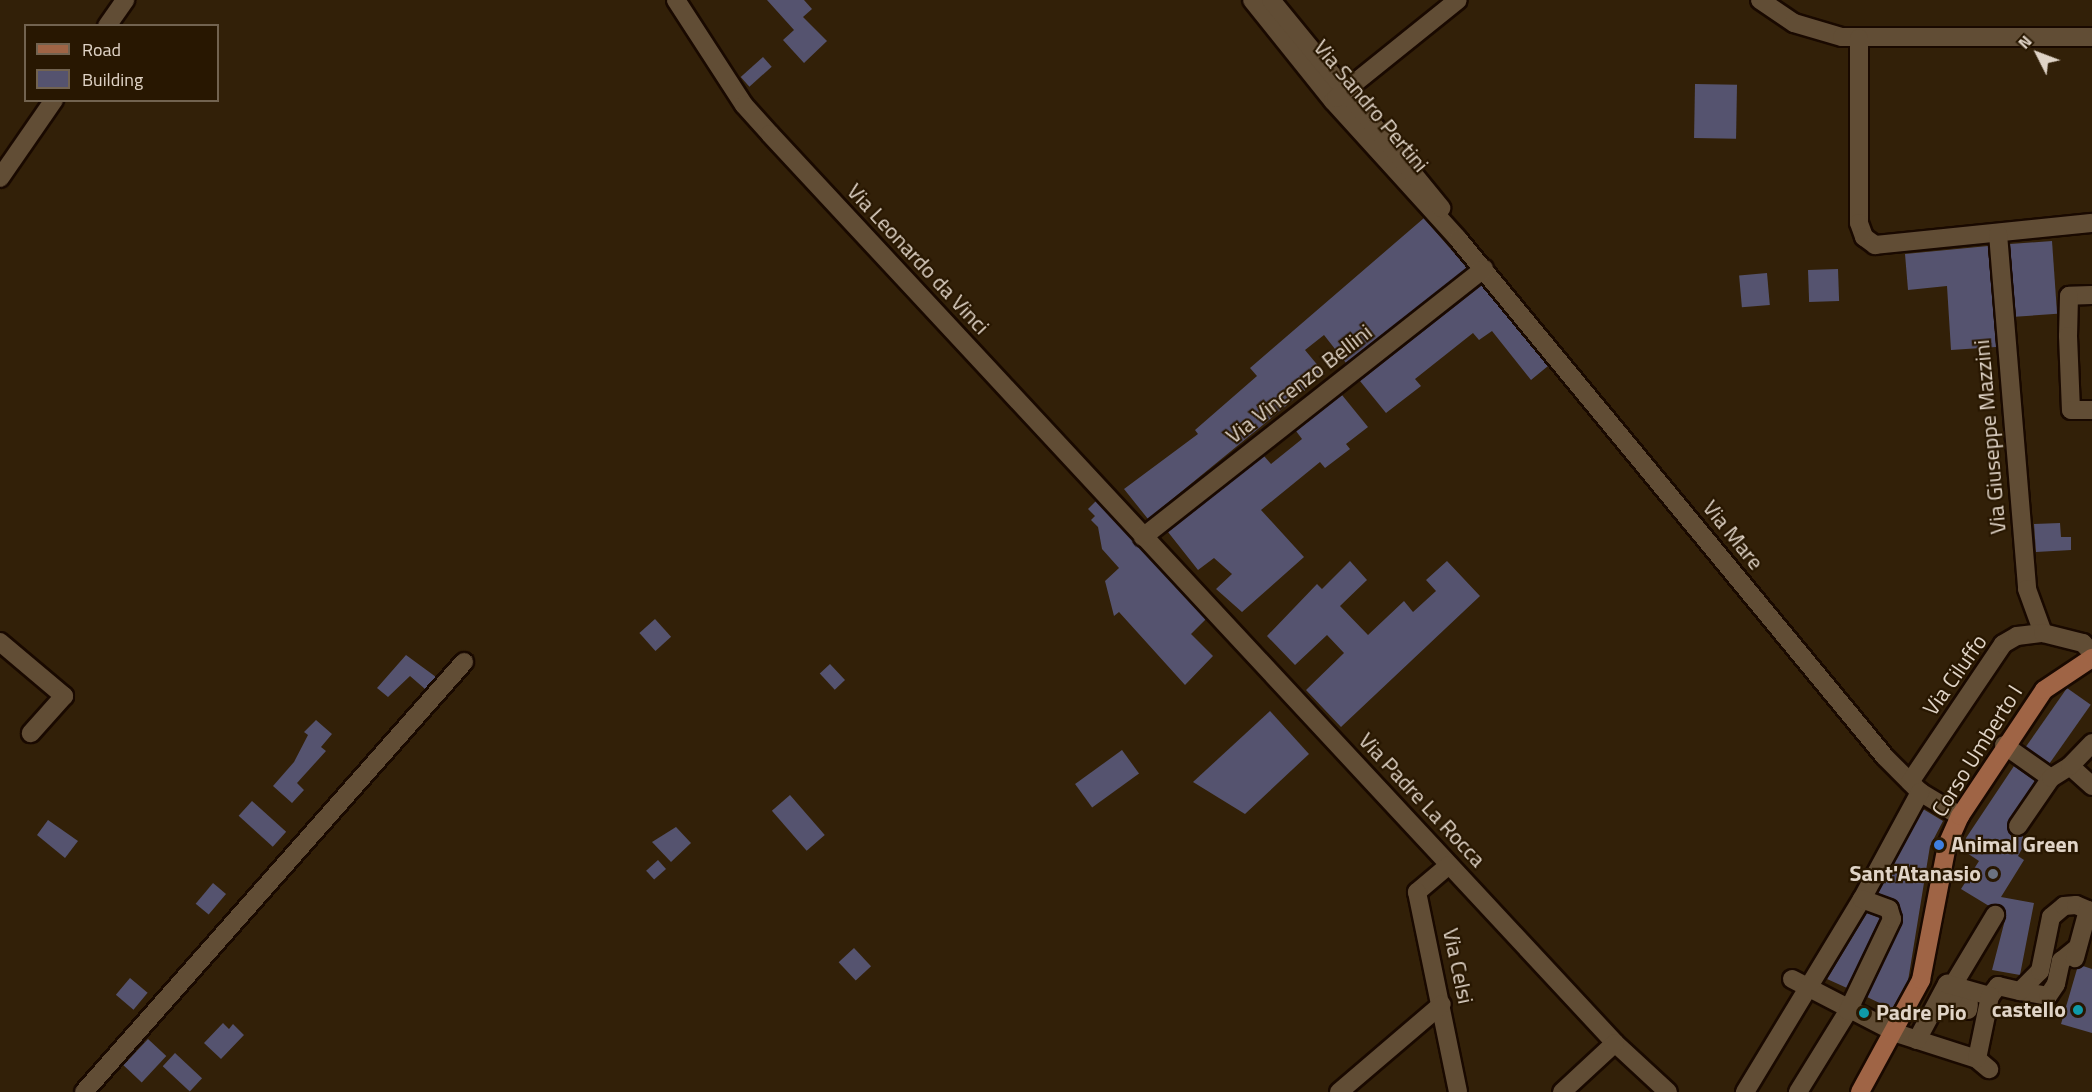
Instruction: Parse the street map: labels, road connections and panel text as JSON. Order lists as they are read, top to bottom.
{
  "streets": {
    "main road": ["Corso Umberto I"],
    "street": [
      "Via Sandro Pertini",
      "Via Leonardo da Vinci",
      "Via Vincenzo Bellini",
      "Via Giuseppe Mazzini",
      "Via Mare",
      "Via Ciluffo",
      "Via Padre La Rocca",
      "Via Celsi"
    ]
  },
  "crossings": [
    ["Via Sandro Pertini", "Via Vincenzo Bellini"],
    ["Via Sandro Pertini", "Via Mare"],
    ["Via Leonardo da Vinci", "Via Vincenzo Bellini"],
    ["Via Leonardo da Vinci", "Via Padre La Rocca"],
    ["Via Vincenzo Bellini", "Via Mare"],
    ["Via Vincenzo Bellini", "Via Padre La Rocca"],
    ["Via Giuseppe Mazzini", "Via Ciluffo"],
    ["Via Mare", "Via Ciluffo"],
    ["Via Mare", "Corso Umberto I"],
    ["Via Padre La Rocca", "Via Celsi"]
  ],
  "places": [
    "Animal Green",
    "Sant'Atanasio",
    "castello",
    "Padre Pio"
  ],
  "legend": ["Road", "Building"],
  "north": "top left"
}
